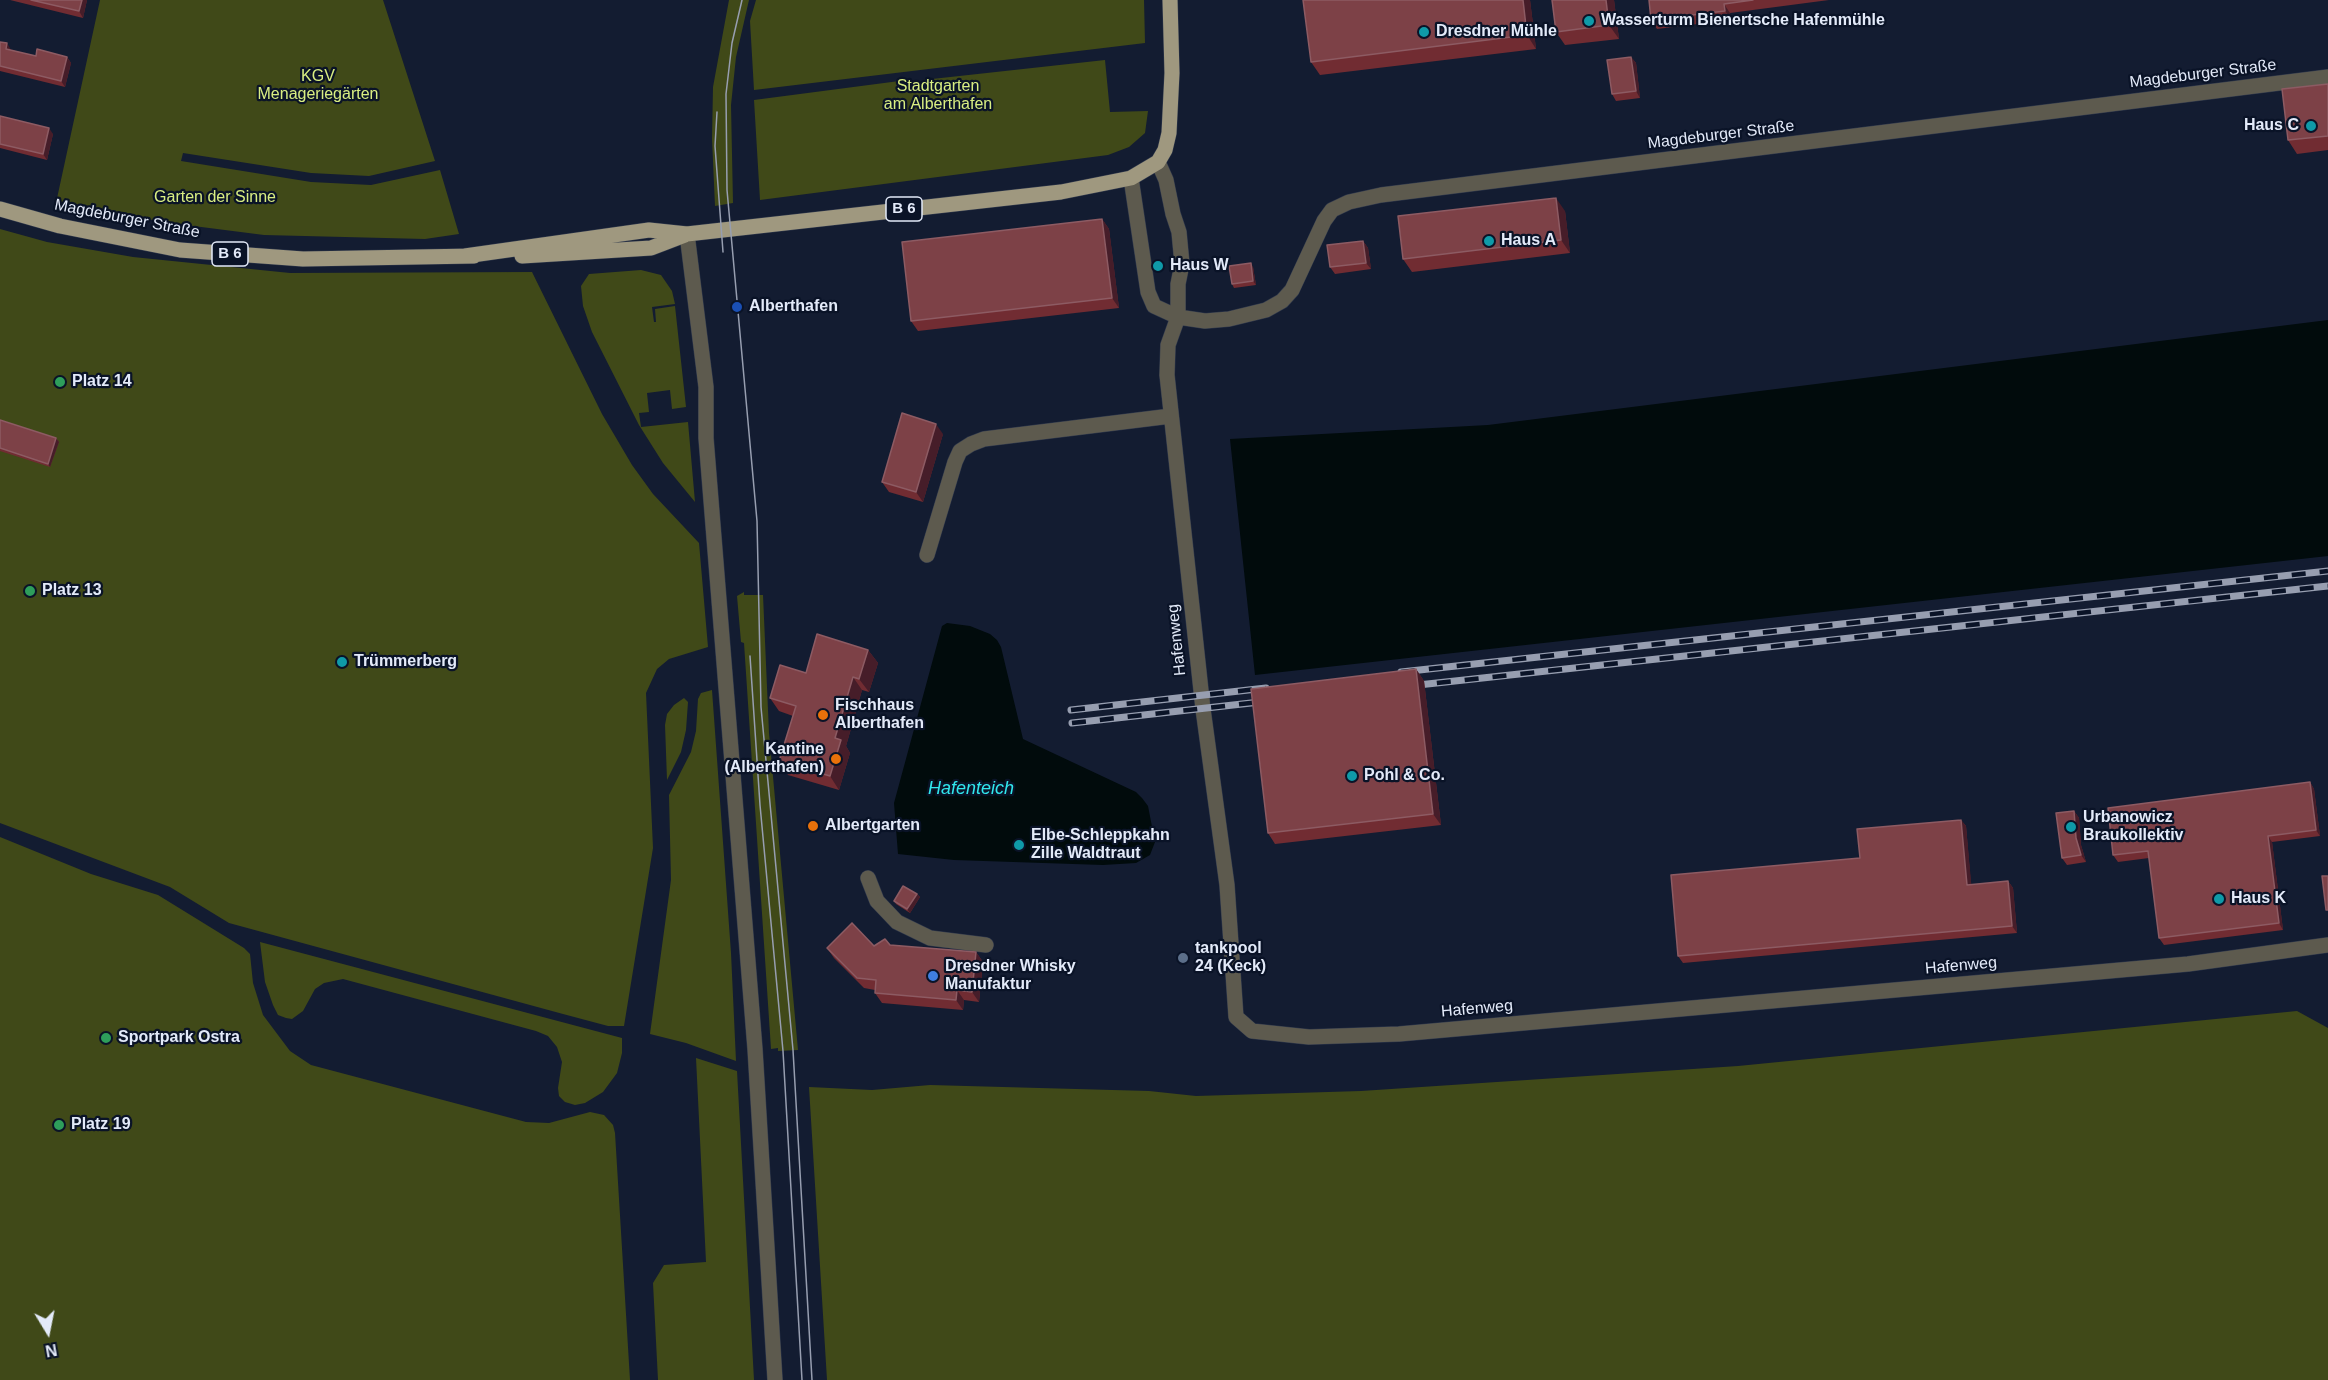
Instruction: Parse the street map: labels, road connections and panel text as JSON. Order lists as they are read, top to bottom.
{
  "streets": {
    "main road": ["Magdeburger Straße", "B 6"],
    "street": ["Hafenweg"]
  },
  "crossings": [
    ["Magdeburger Straße", "B 6"],
    ["Magdeburger Straße", "Hafenweg"]
  ],
  "water": ["Hafenteich"],
  "parks": ["KGV Menageriegärten", "Stadtgarten am Alberthafen", "Garten der Sinne"],
  "places": [
    "Wasserturm Bienertsche Hafenmühle",
    "Dresdner Mühle",
    "Haus C",
    "Haus A",
    "Haus W",
    "Alberthafen",
    "Platz 14",
    "Platz 13",
    "Trümmerberg",
    "Fischhaus Alberthafen",
    "Kantine (Alberthafen)",
    "Pohl & Co.",
    "Albertgarten",
    "Urbanowicz Braukollektiv",
    "Elbe-Schleppkahn Zille Waldtraut",
    "Haus K",
    "tankpool 24 (Keck)",
    "Dresdner Whisky Manufaktur",
    "Sportpark Ostra",
    "Platz 19"
  ],
  "north": "bottom"
}
